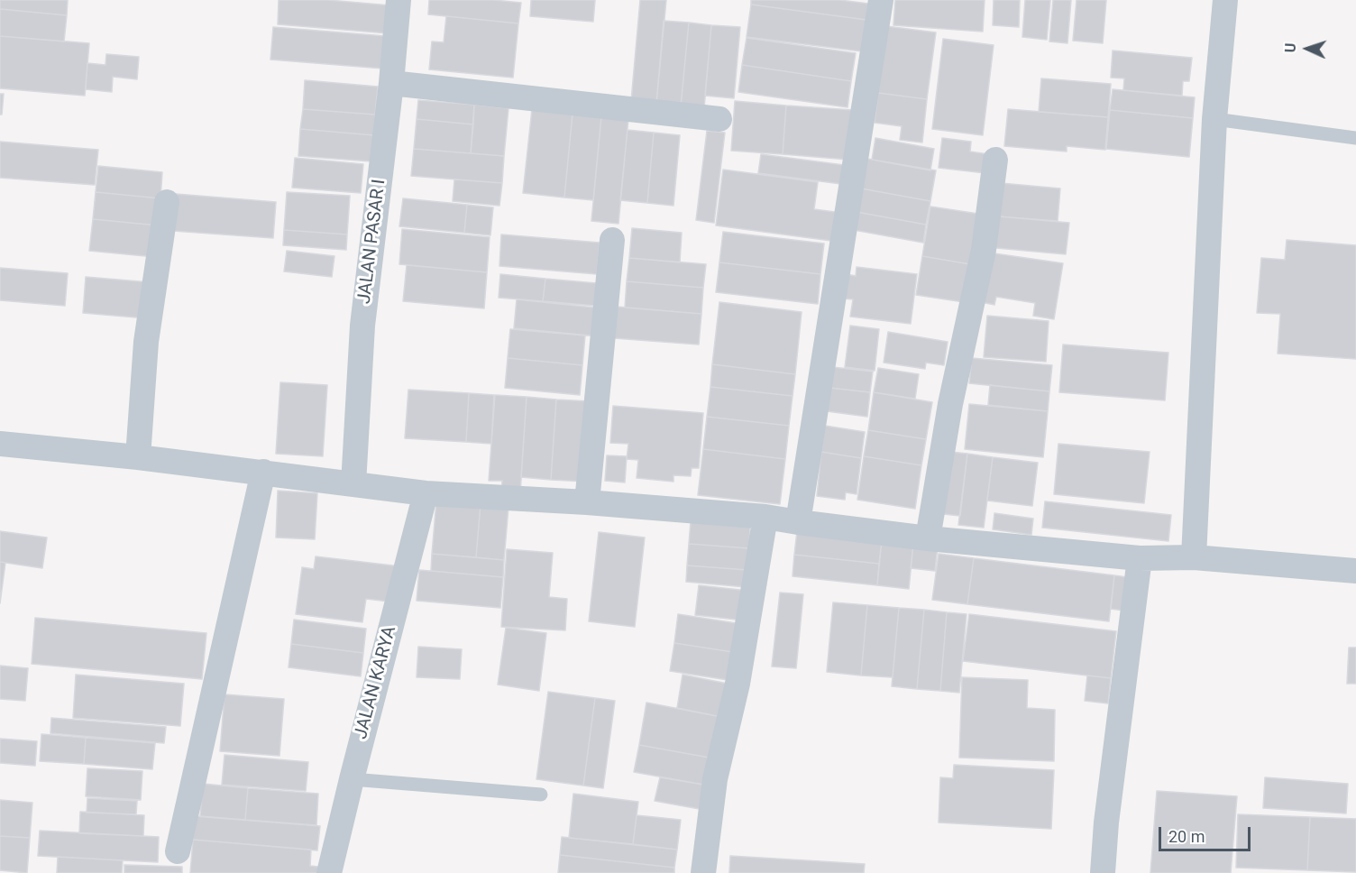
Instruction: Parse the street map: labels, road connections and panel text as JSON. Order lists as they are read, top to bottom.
{
  "streets": {
    "street": ["JALAN PASAR I", "JALAN KARYA"]
  },
  "scale_bar": "20 m",
  "north": "left"
}
